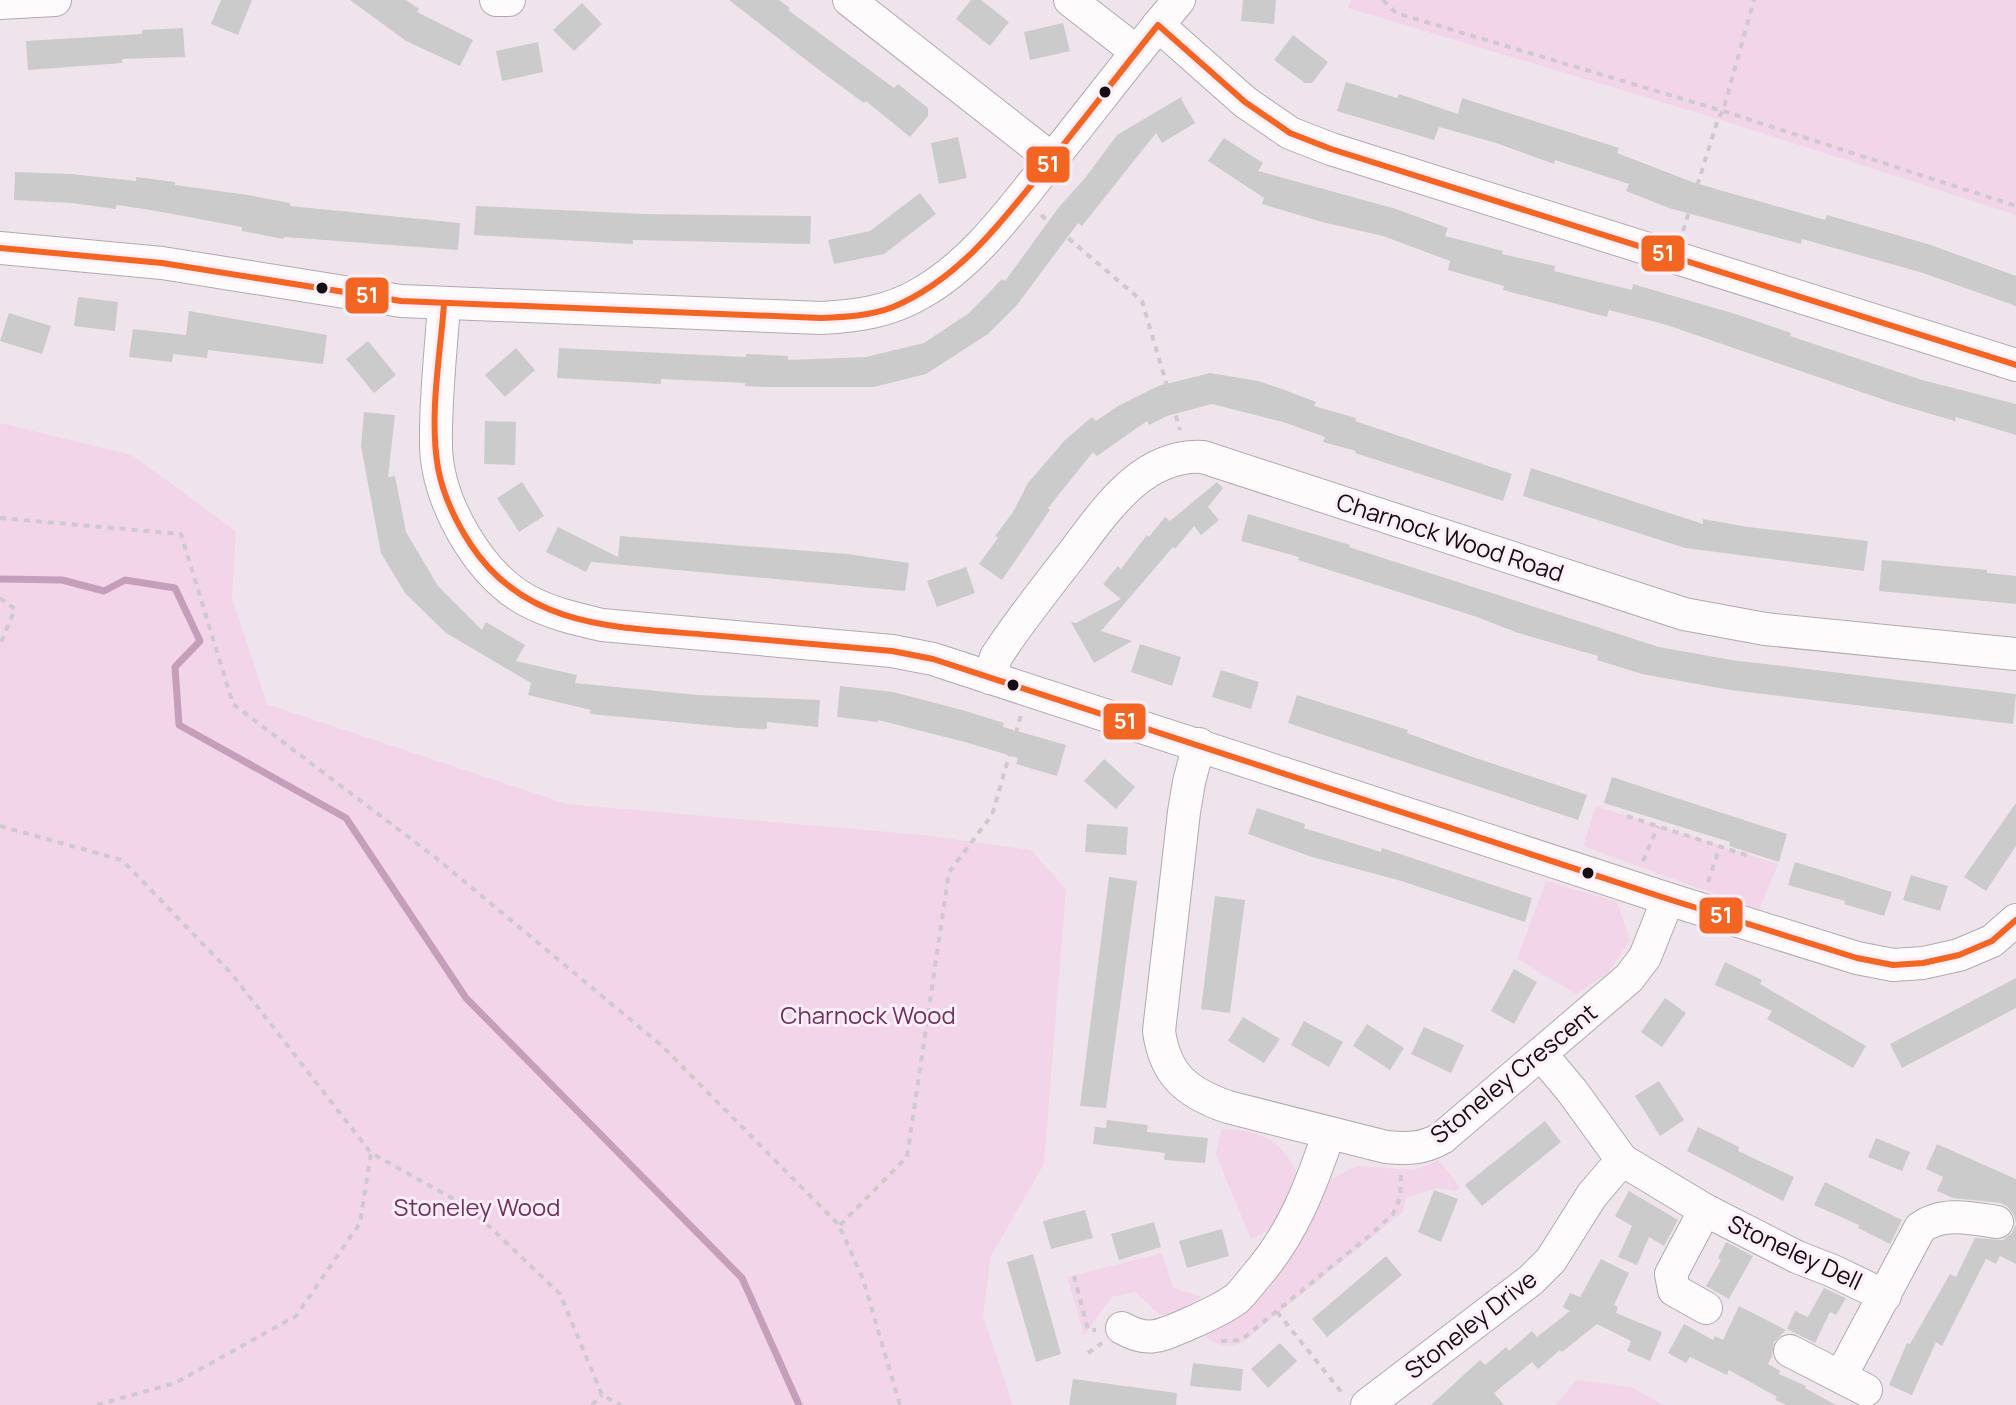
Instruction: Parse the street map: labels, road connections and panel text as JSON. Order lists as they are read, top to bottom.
{
  "streets": {
    "street": [
      "Charnock Wood Road",
      "Stoneley Crescent",
      "Stoneley Dell",
      "Stoneley Drive"
    ]
  },
  "crossings": [
    ["Stoneley Crescent", "Stoneley Dell"],
    ["Stoneley Dell", "Stoneley Drive"]
  ],
  "parks": ["Charnock Wood", "Stoneley Wood"],
  "lines": ["transit line 51"]
}
